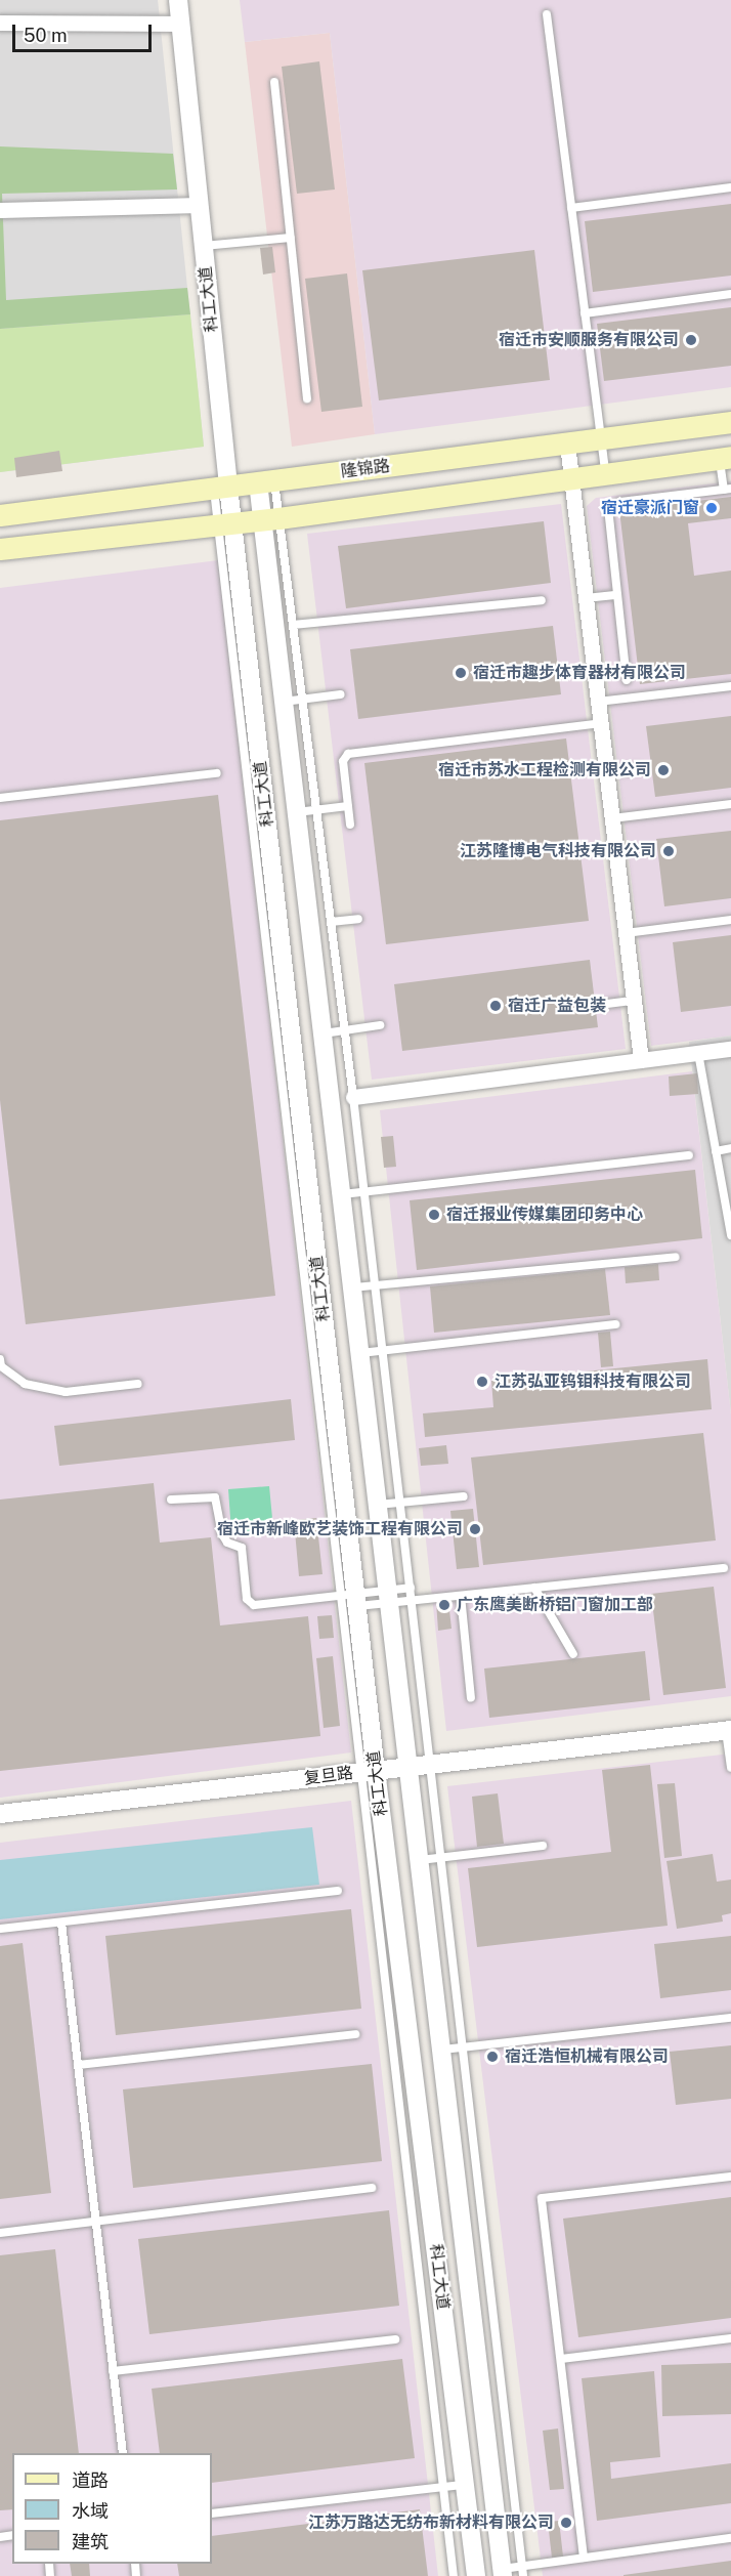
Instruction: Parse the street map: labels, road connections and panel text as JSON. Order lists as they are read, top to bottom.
{
  "streets": {
    "main road": ["隆锦路"],
    "street": ["科工大道", "复旦路"]
  },
  "crossings": [
    ["科工大道", "隆锦路"],
    ["科工大道", "复旦路"]
  ],
  "places": [
    "宿迁市安顺服务有限公司",
    "宿迁豪派门窗",
    "宿迁市趣步体育器材有限公司",
    "宿迁市苏水工程检测有限公司",
    "江苏隆博电气科技有限公司",
    "宿迁广益包装",
    "宿迁报业传媒集团印务中心",
    "江苏弘亚钨钼科技有限公司",
    "宿迁市新峰欧艺装饰工程有限公司",
    "广东鹰美断桥铝门窗加工部",
    "宿迁浩恒机械有限公司",
    "江苏万路达无纺布新材料有限公司"
  ],
  "legend": ["道路", "水域", "建筑"],
  "scale_bar": "50 m"
}
